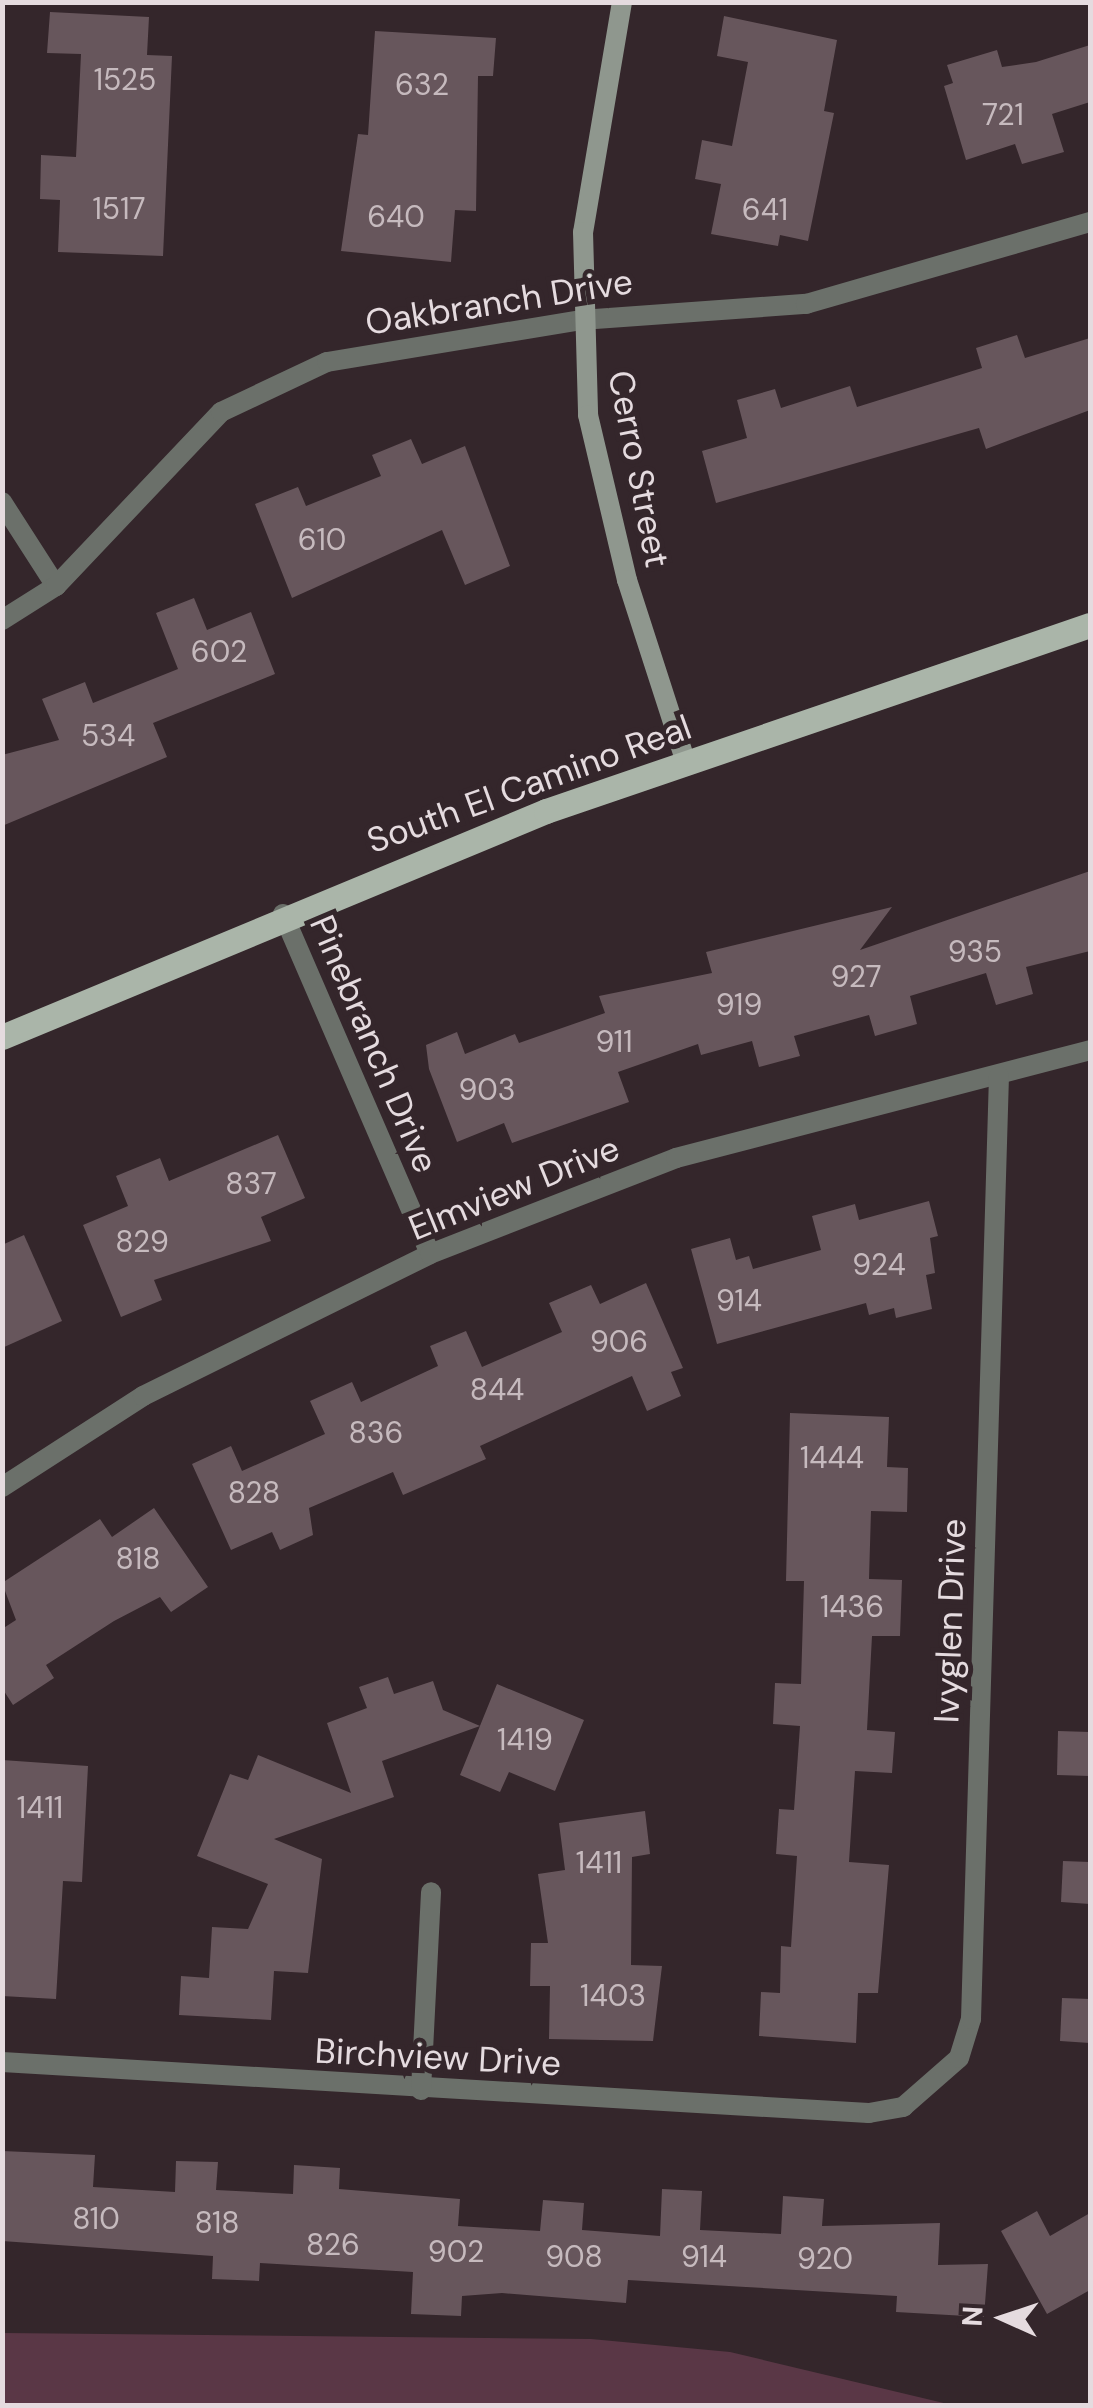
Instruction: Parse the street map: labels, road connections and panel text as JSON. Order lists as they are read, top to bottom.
{
  "streets": {
    "main road": ["South El Camino Real"],
    "street": [
      "Oakbranch Drive",
      "Cerro Street",
      "Pinebranch Drive",
      "Elmview Drive",
      "Ivyglen Drive",
      "Birchview Drive"
    ]
  },
  "crossings": [
    ["Oakbranch Drive", "Cerro Street"],
    ["Cerro Street", "South El Camino Real"],
    ["South El Camino Real", "Pinebranch Drive"],
    ["Pinebranch Drive", "Elmview Drive"],
    ["Elmview Drive", "Ivyglen Drive"],
    ["Ivyglen Drive", "Birchview Drive"]
  ],
  "house_numbers": [
    "1525",
    "632",
    "721",
    "1517",
    "641",
    "640",
    "610",
    "602",
    "534",
    "935",
    "927",
    "919",
    "911",
    "903",
    "837",
    "829",
    "924",
    "914",
    "906",
    "844",
    "836",
    "1444",
    "828",
    "818",
    "1436",
    "1419",
    "1411",
    "1411",
    "1403",
    "810",
    "818",
    "826",
    "902",
    "908",
    "914",
    "920"
  ],
  "north": "left"
}
